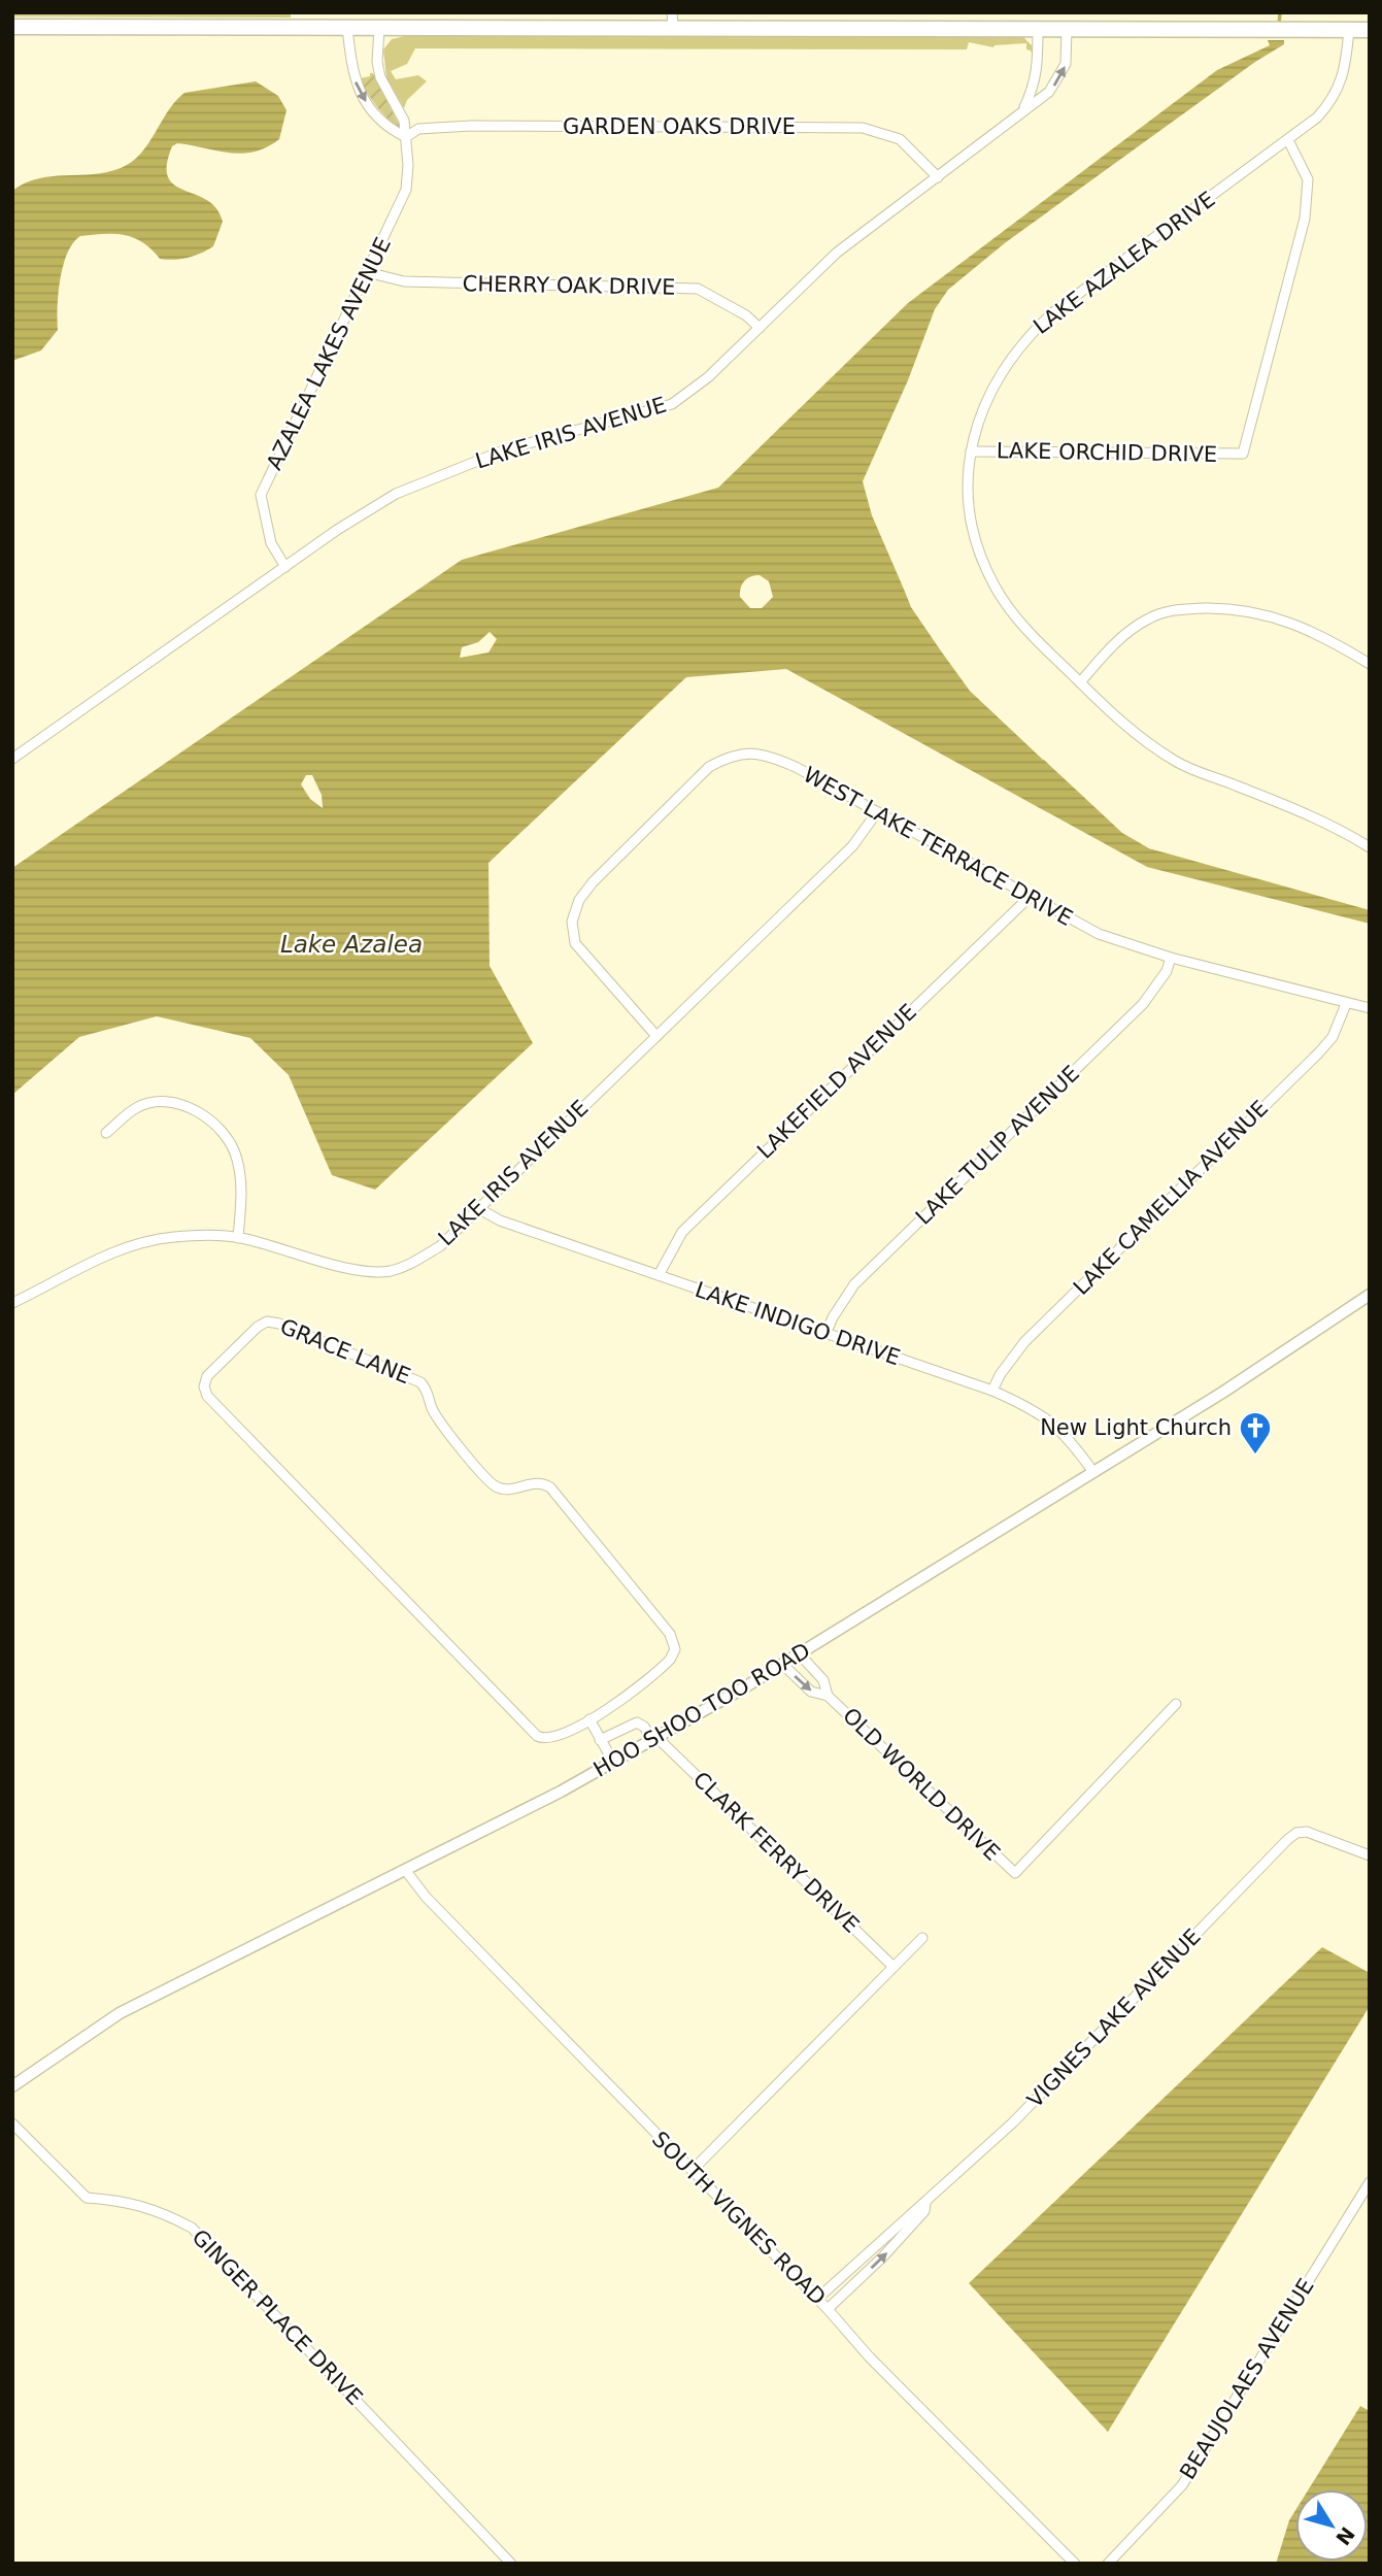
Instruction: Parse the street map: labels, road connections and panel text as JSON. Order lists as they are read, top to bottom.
{
  "streets": {
    "street": [
      "GARDEN OAKS DRIVE",
      "LAKE AZALEA DRIVE",
      "CHERRY OAK DRIVE",
      "AZALEA LAKES AVENUE",
      "LAKE IRIS AVENUE",
      "LAKE ORCHID DRIVE",
      "WEST LAKE TERRACE DRIVE",
      "LAKEFIELD AVENUE",
      "LAKE TULIP AVENUE",
      "LAKE CAMELLIA AVENUE",
      "LAKE INDIGO DRIVE",
      "GRACE LANE",
      "HOO SHOO TOO ROAD",
      "OLD WORLD DRIVE",
      "CLARK FERRY DRIVE",
      "VIGNES LAKE AVENUE",
      "SOUTH VIGNES ROAD",
      "GINGER PLACE DRIVE",
      "BEAUJOLAES AVENUE"
    ]
  },
  "crossings": [
    ["GARDEN OAKS DRIVE", "AZALEA LAKES AVENUE"],
    ["GARDEN OAKS DRIVE", "LAKE IRIS AVENUE"],
    ["LAKE AZALEA DRIVE", "LAKE ORCHID DRIVE"],
    ["CHERRY OAK DRIVE", "AZALEA LAKES AVENUE"],
    ["CHERRY OAK DRIVE", "LAKE IRIS AVENUE"],
    ["AZALEA LAKES AVENUE", "LAKE IRIS AVENUE"],
    ["LAKE IRIS AVENUE", "WEST LAKE TERRACE DRIVE"],
    ["LAKE IRIS AVENUE", "LAKE INDIGO DRIVE"],
    ["WEST LAKE TERRACE DRIVE", "LAKEFIELD AVENUE"],
    ["WEST LAKE TERRACE DRIVE", "LAKE TULIP AVENUE"],
    ["WEST LAKE TERRACE DRIVE", "LAKE CAMELLIA AVENUE"],
    ["LAKEFIELD AVENUE", "LAKE INDIGO DRIVE"],
    ["LAKE TULIP AVENUE", "LAKE INDIGO DRIVE"],
    ["LAKE CAMELLIA AVENUE", "LAKE INDIGO DRIVE"],
    ["LAKE INDIGO DRIVE", "HOO SHOO TOO ROAD"],
    ["HOO SHOO TOO ROAD", "OLD WORLD DRIVE"],
    ["HOO SHOO TOO ROAD", "CLARK FERRY DRIVE"],
    ["HOO SHOO TOO ROAD", "SOUTH VIGNES ROAD"],
    ["VIGNES LAKE AVENUE", "SOUTH VIGNES ROAD"]
  ],
  "water": ["Lake Azalea"],
  "places": {
    "church": ["New Light Church"]
  },
  "north": "bottom right"
}
